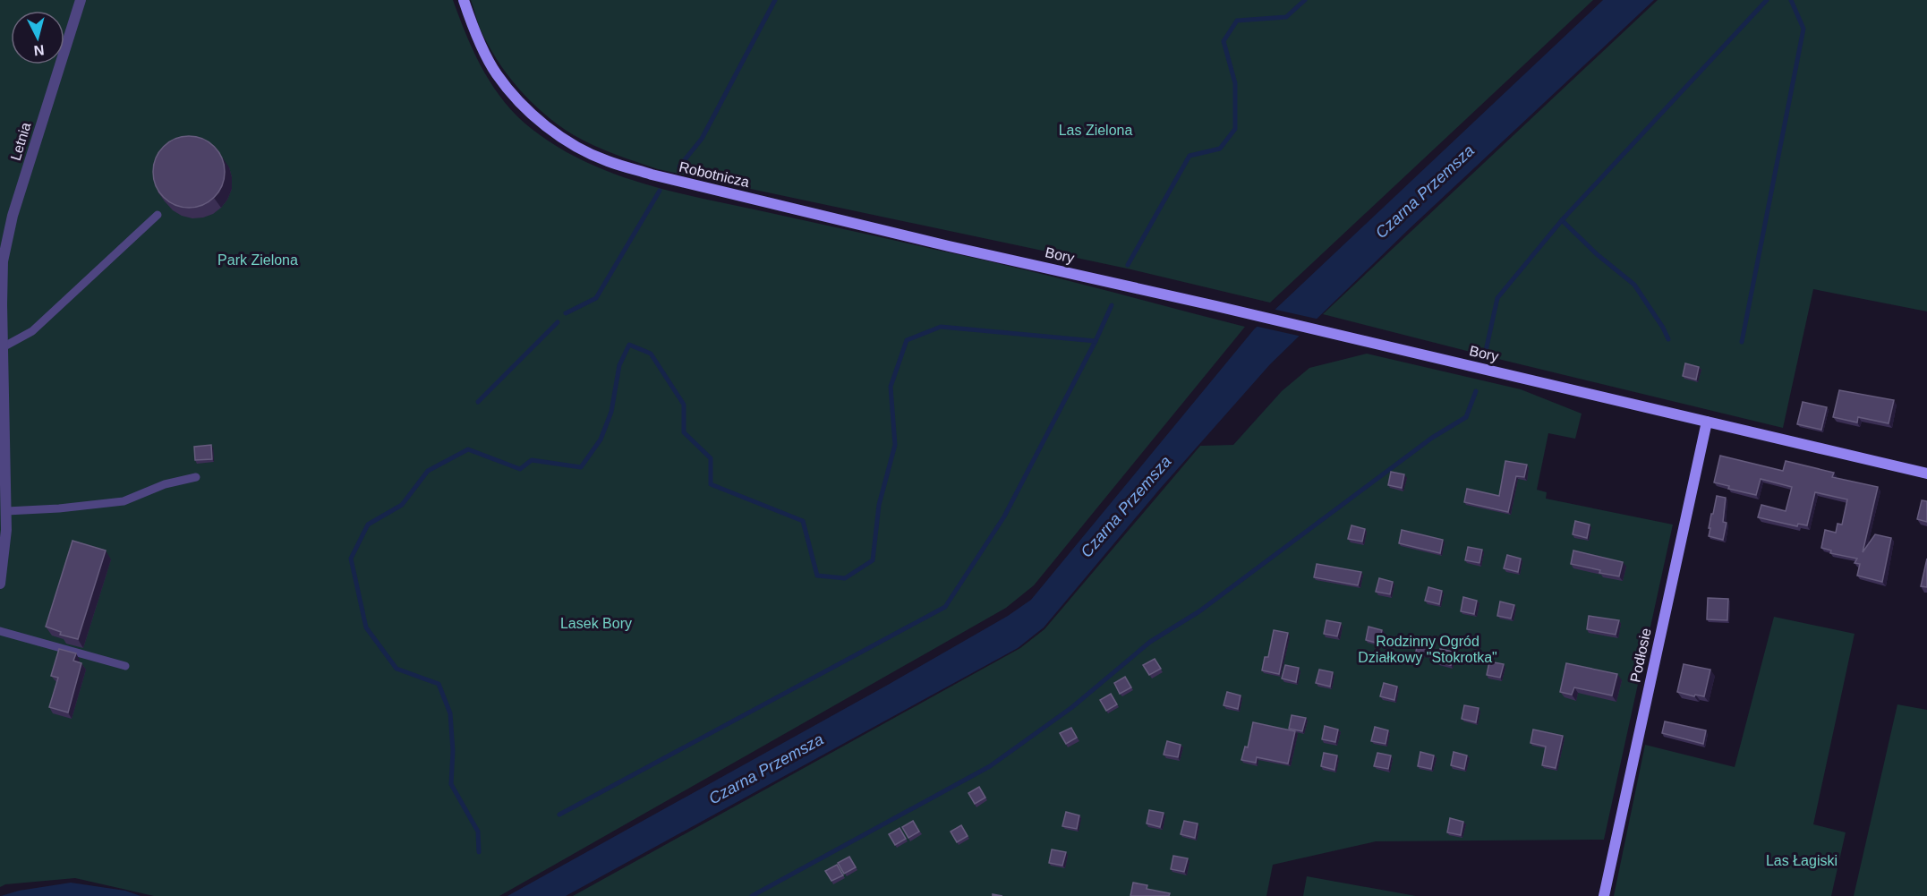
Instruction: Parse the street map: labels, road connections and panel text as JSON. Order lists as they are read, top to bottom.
{
  "streets": {
    "street": [
      "Letnia",
      "Robotnicza",
      "Bory",
      "Podłosie"
    ]
  },
  "crossings": [
    ["Robotnicza", "Bory"],
    ["Bory", "Podłosie"]
  ],
  "water": ["Czarna Przemsza"],
  "parks": [
    "Las Zielona",
    "Park Zielona",
    "Lasek Bory",
    "Rodzinny Ogród Działkowy \"Stokrotka\"",
    "Las Łagiski"
  ],
  "north": "bottom"
}
